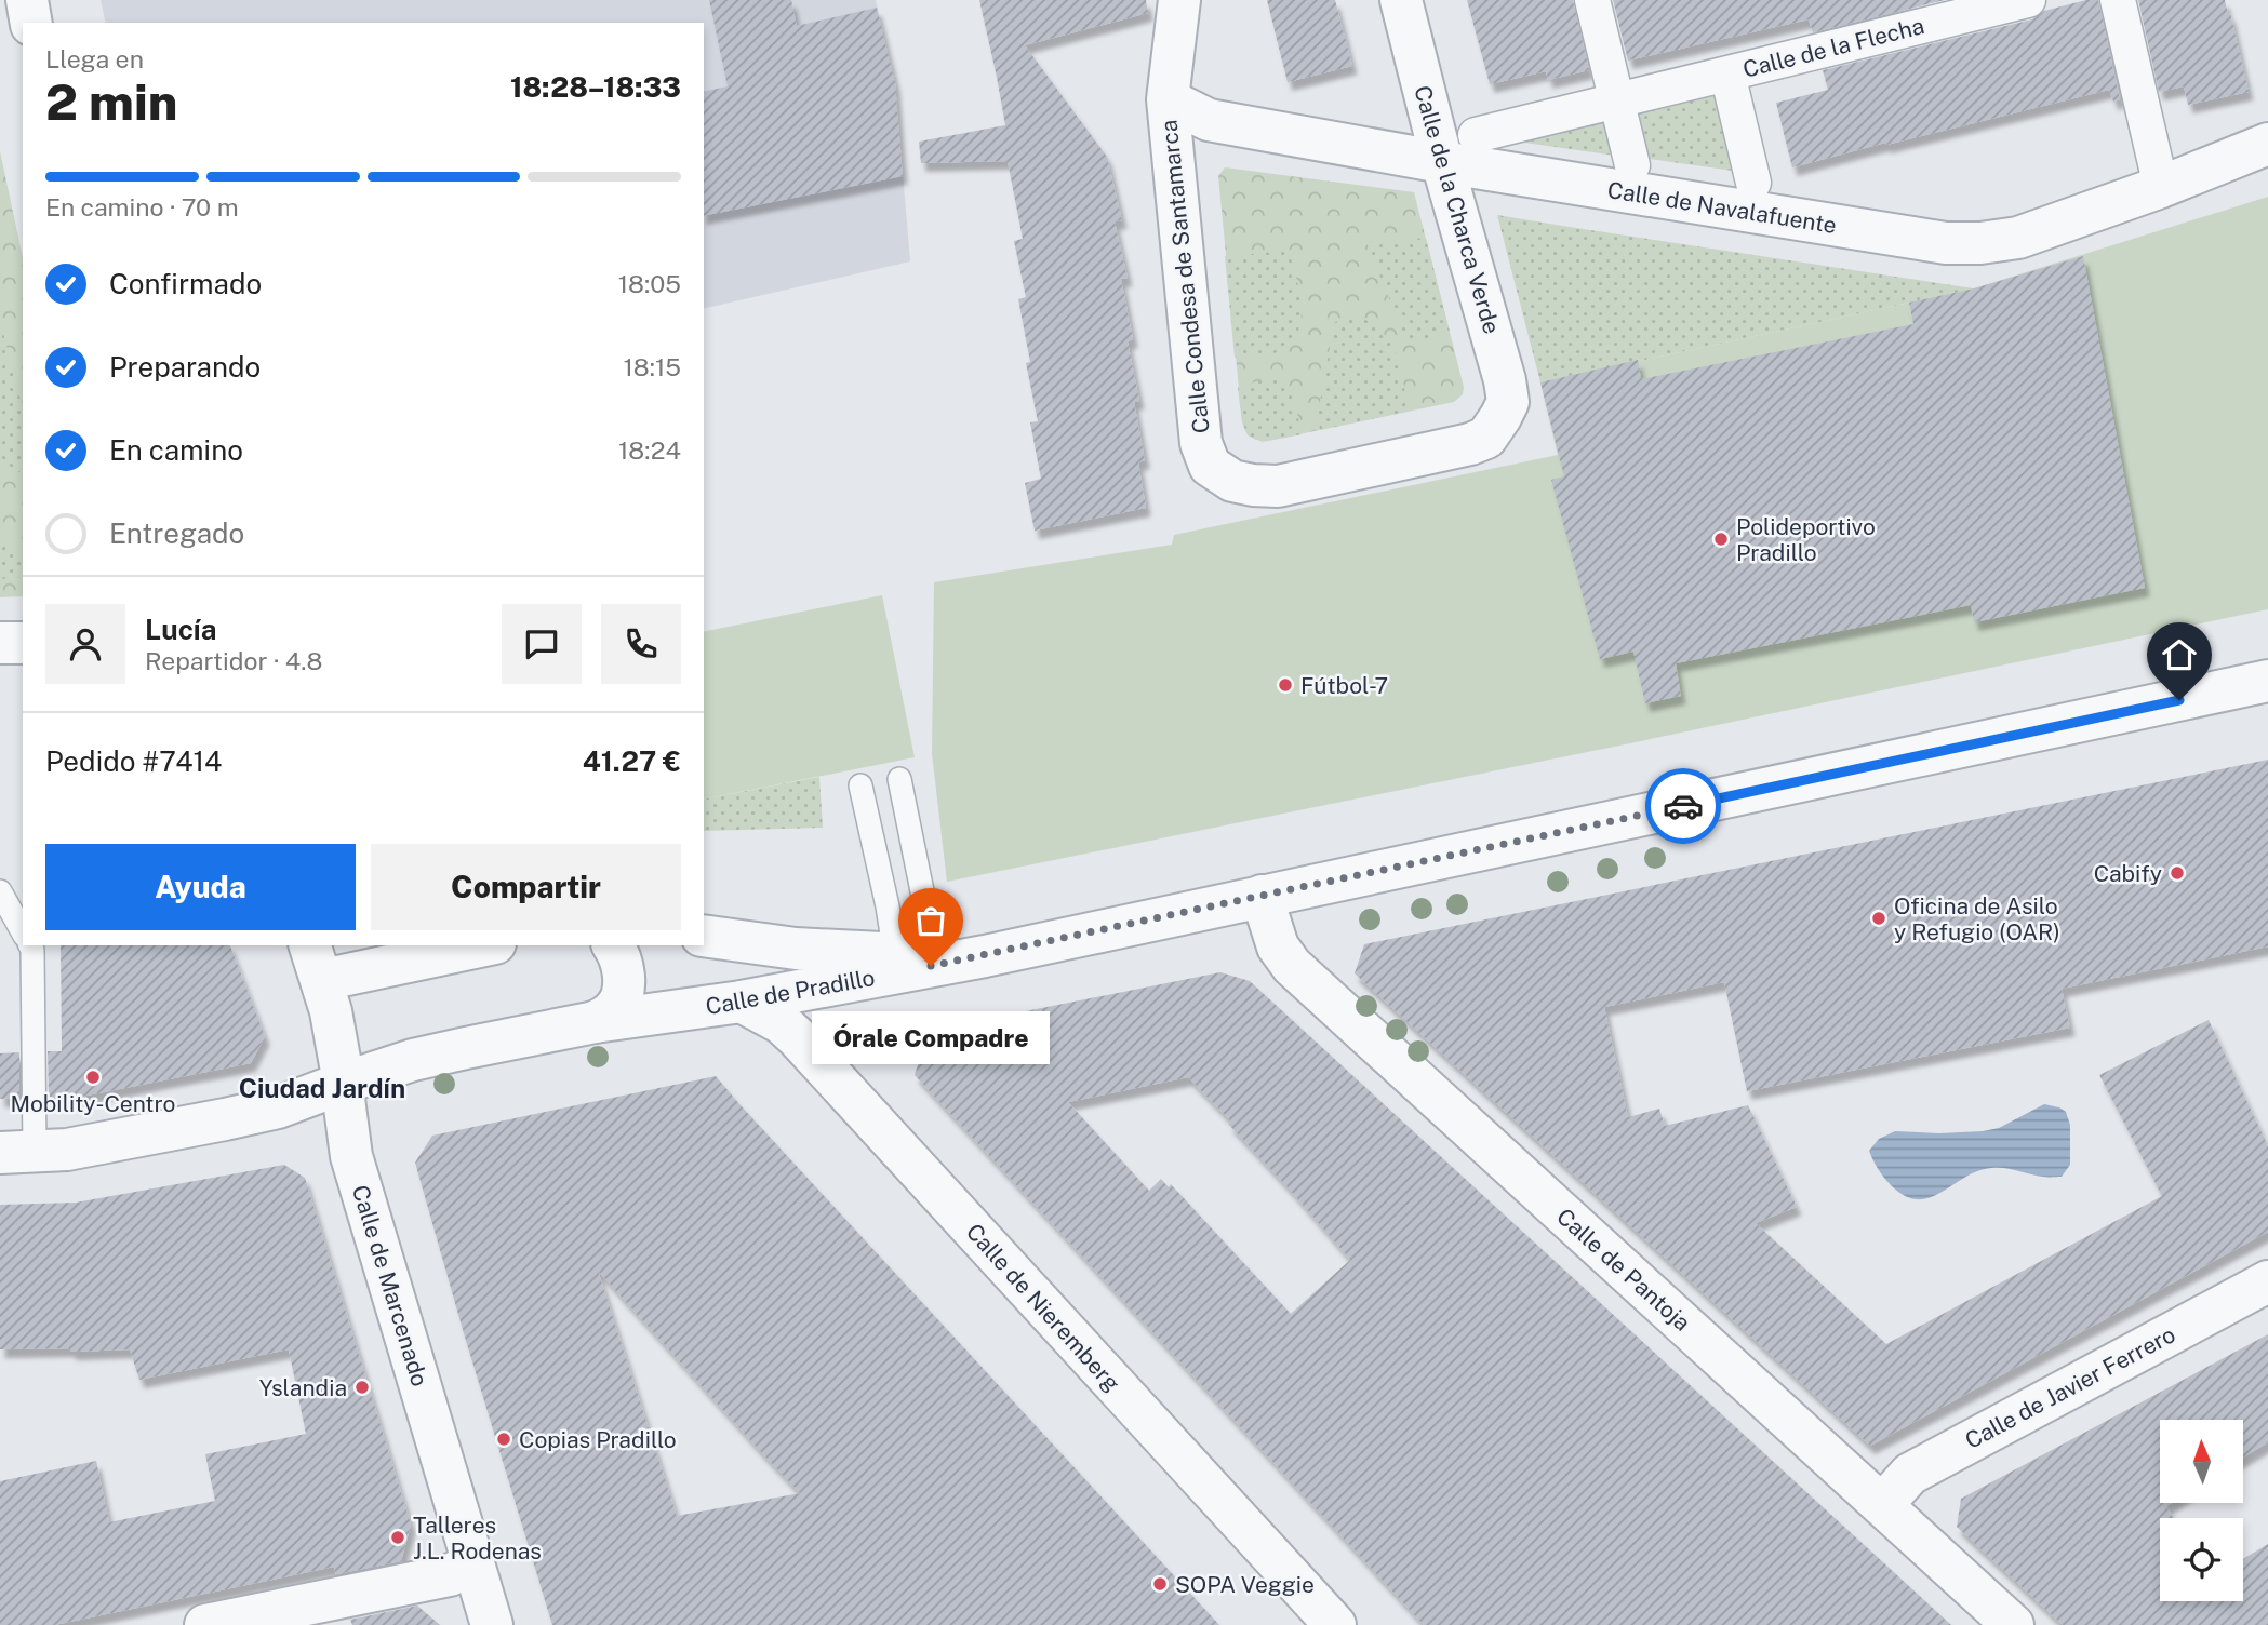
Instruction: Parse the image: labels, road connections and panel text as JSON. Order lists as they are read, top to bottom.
{
  "streets": {
    "street": [
      "Calle de la Flecha",
      "Calle de Navalafuente",
      "Calle de la Charca Verde",
      "Calle Condesa de Santamarca",
      "Calle de Pradillo",
      "Calle de Pantoja",
      "Calle de Marcenado",
      "Calle de Nieremberg",
      "Calle de Javier Ferrero"
    ]
  },
  "crossings": [
    ["Calle de Navalafuente", "Calle de la Charca Verde"],
    ["Calle de Navalafuente", "Calle Condesa de Santamarca"],
    ["Calle de la Charca Verde", "Calle Condesa de Santamarca"],
    ["Calle de Pradillo", "Calle de Pantoja"],
    ["Calle de Pradillo", "Calle de Marcenado"],
    ["Calle de Pradillo", "Calle de Nieremberg"],
    ["Calle de Pantoja", "Calle de Javier Ferrero"]
  ],
  "districts": ["Ciudad Jardín"],
  "places": [
    "Polideportivo Pradillo",
    "Fútbol-7",
    "Cabify",
    "Oficina de Asilo y Refugio (OAR)",
    "Órale Compadre",
    "Mobility-Centro",
    "Yslandia",
    "Copias Pradillo",
    "Talleres J.L. Rodenas",
    "SOPA Veggie"
  ],
  "north": "top",
  "page": {
    "heading": ["2 min", "Llega en", "18:28–18:33"],
    "panel": [
      "Lucía",
      "Repartidor · 4.8",
      "Pedido #7414",
      "41.27 €"
    ],
    "bar": "En camino · 70 m",
    "list": [
      ["Confirmado", "18:05"],
      ["Preparando", "18:15"],
      ["En camino", "18:24"],
      "Entregado"
    ],
    "buttons": ["Ayuda", "Compartir"],
    "bubble": "Órale Compadre"
  }
}
